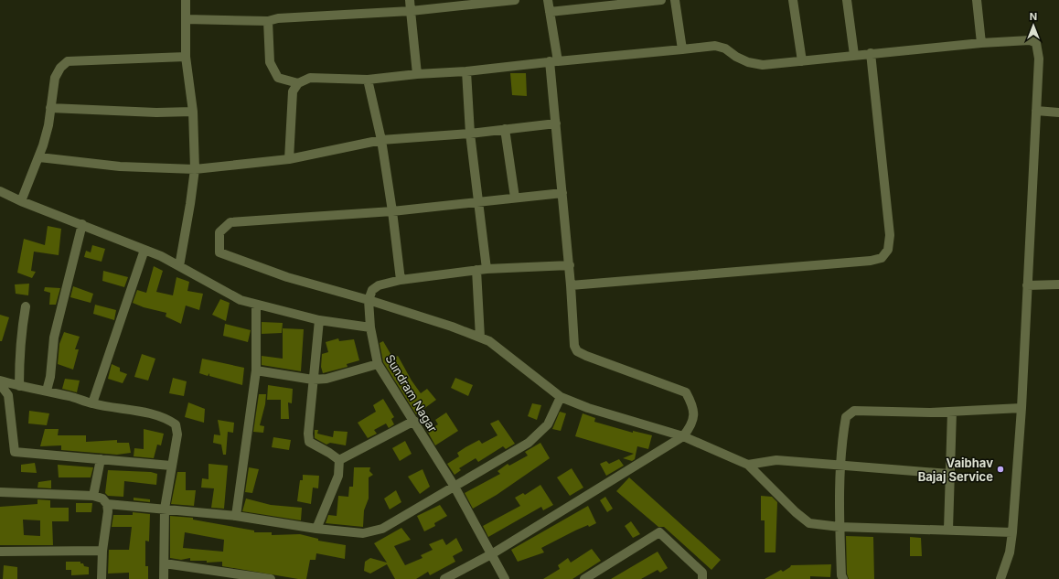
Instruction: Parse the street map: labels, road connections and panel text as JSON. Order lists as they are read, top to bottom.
{
  "streets": {
    "street": ["Sundram Nagar"]
  },
  "places": ["Vaibhav Bajaj Service"],
  "north": "top"
}
